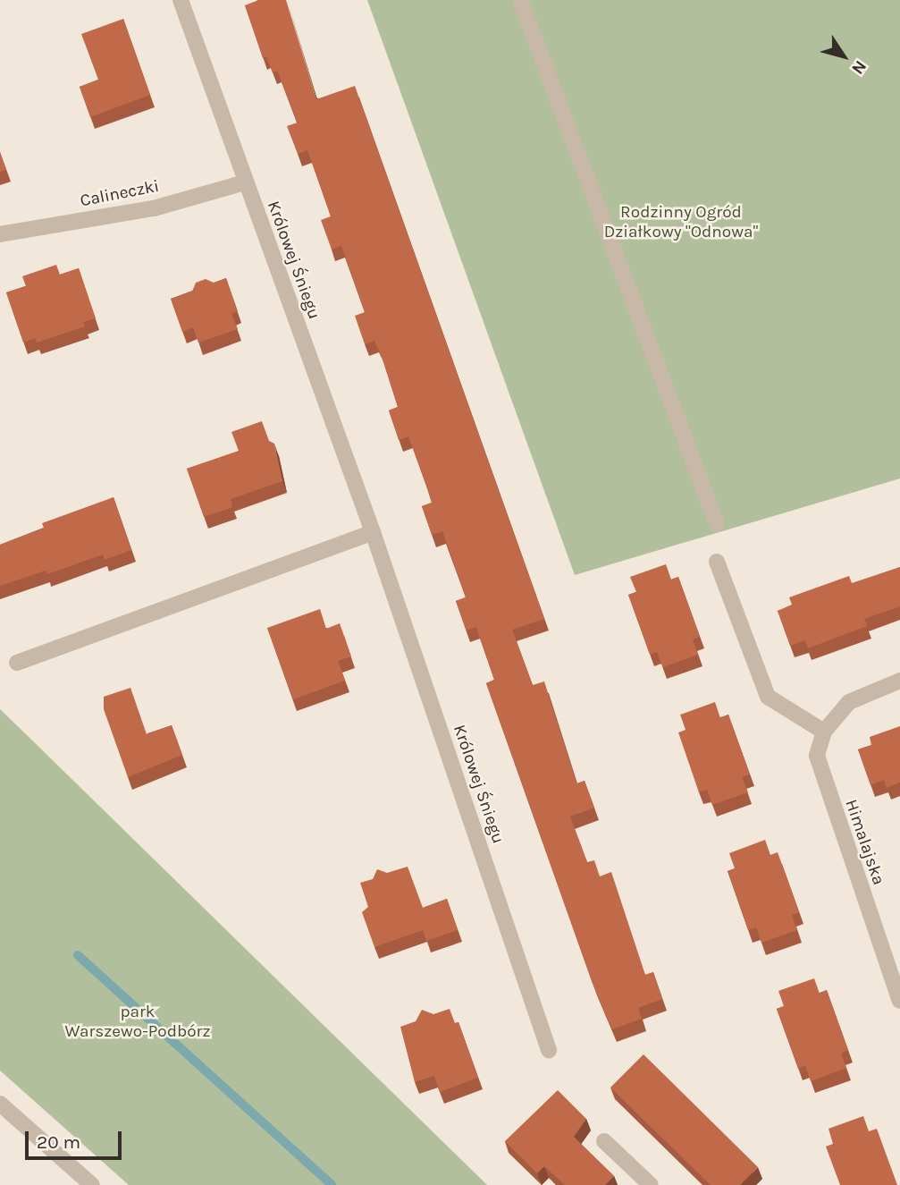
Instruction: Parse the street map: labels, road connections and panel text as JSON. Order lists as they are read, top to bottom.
{
  "streets": {
    "street": ["Calineczki", "Królowej Śniegu", "Himalajska"]
  },
  "crossings": [
    ["Calineczki", "Królowej Śniegu"]
  ],
  "parks": ["Rodzinny Ogród Działkowy \"Odnowa\"", "park Warszewo-Podbórz"],
  "scale_bar": "20 m",
  "north": "bottom right"
}
